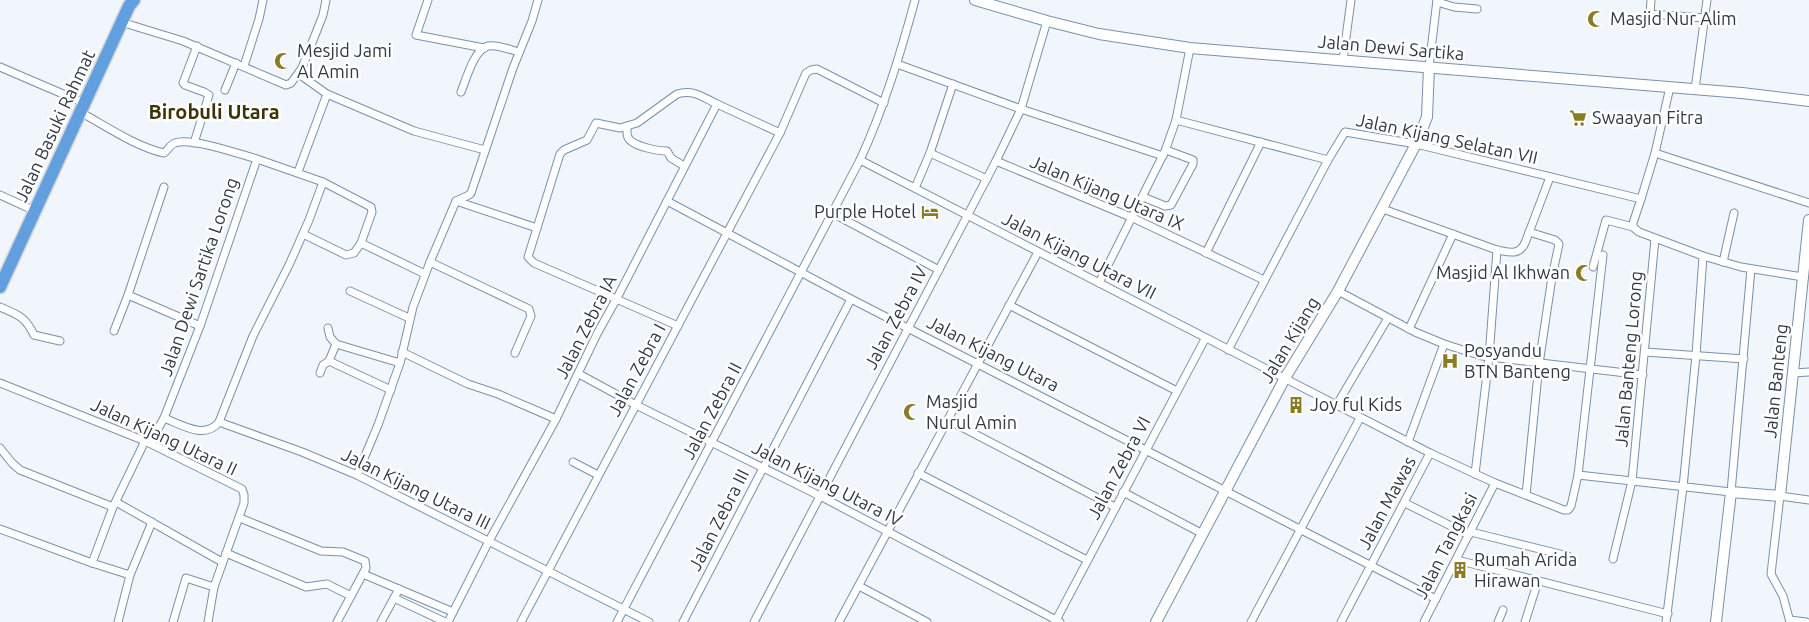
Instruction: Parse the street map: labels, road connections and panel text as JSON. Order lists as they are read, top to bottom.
{
  "streets": {
    "highway": ["Jalan Basuki Rahmat"],
    "street": [
      "Jalan Dewi Sartika",
      "Jalan Kijang Selatan VII",
      "Jalan Kijang Utara IX",
      "Jalan Kijang Utara VII",
      "Jalan Dewi Sartika Lorong",
      "Jalan Zebra IV",
      "Jalan Zebra IA",
      "Jalan Kijang",
      "Jalan Kijang Utara",
      "Jalan Banteng Lorong",
      "Jalan Zebra I",
      "Jalan Banteng",
      "Jalan Zebra II",
      "Jalan Kijang Utara II",
      "Jalan Zebra VI",
      "Jalan Kijang Utara IV",
      "Jalan Kijang Utara III",
      "Jalan Mawas",
      "Jalan Zebra III",
      "Jalan Tangkasi"
    ]
  },
  "crossings": [
    ["Jalan Dewi Sartika", "Jalan Zebra IV"],
    ["Jalan Dewi Sartika", "Jalan Kijang"],
    ["Jalan Kijang Selatan VII", "Jalan Kijang Utara IX"],
    ["Jalan Kijang Selatan VII", "Jalan Kijang Utara VII"],
    ["Jalan Kijang Selatan VII", "Jalan Kijang"],
    ["Jalan Kijang Utara IX", "Jalan Zebra IV"],
    ["Jalan Kijang Utara VII", "Jalan Zebra IV"],
    ["Jalan Kijang Utara VII", "Jalan Kijang"],
    ["Jalan Kijang Utara VII", "Jalan Banteng Lorong"],
    ["Jalan Kijang Utara VII", "Jalan Zebra II"],
    ["Jalan Kijang Utara VII", "Jalan Zebra VI"],
    ["Jalan Dewi Sartika Lorong", "Jalan Kijang Utara II"],
    ["Jalan Zebra IV", "Jalan Kijang Utara"],
    ["Jalan Zebra IV", "Jalan Kijang Utara IV"],
    ["Jalan Zebra IA", "Jalan Kijang Utara"],
    ["Jalan Zebra IA", "Jalan Kijang Utara IV"],
    ["Jalan Zebra IA", "Jalan Kijang Utara III"],
    ["Jalan Kijang", "Jalan Kijang Utara"],
    ["Jalan Kijang", "Jalan Mawas"],
    ["Jalan Kijang Utara", "Jalan Zebra I"],
    ["Jalan Kijang Utara", "Jalan Zebra II"],
    ["Jalan Kijang Utara", "Jalan Zebra VI"],
    ["Jalan Kijang Utara", "Jalan Mawas"],
    ["Jalan Kijang Utara", "Jalan Zebra III"],
    ["Jalan Banteng Lorong", "Jalan Mawas"],
    ["Jalan Banteng Lorong", "Jalan Tangkasi"],
    ["Jalan Zebra I", "Jalan Zebra II"],
    ["Jalan Zebra I", "Jalan Kijang Utara IV"],
    ["Jalan Zebra I", "Jalan Kijang Utara III"],
    ["Jalan Zebra II", "Jalan Kijang Utara IV"],
    ["Jalan Zebra II", "Jalan Kijang Utara III"],
    ["Jalan Zebra VI", "Jalan Kijang Utara IV"],
    ["Jalan Kijang Utara IV", "Jalan Zebra III"],
    ["Jalan Mawas", "Jalan Tangkasi"]
  ],
  "districts": ["Birobuli Utara"],
  "places": {
    "mosque": [
      "Masjid Nur Alim",
      "Mesjid Jami Al Amin",
      "Masjid Al Ikhwan",
      "Masjid Nurul Amin"
    ],
    "supermarket": ["Swaayan Fitra"],
    "hotel": ["Purple Hotel"],
    "hospital": ["Posyandu BTN Banteng"],
    "building": ["Joy ful Kids", "Rumah Arida Hirawan"]
  }
}
